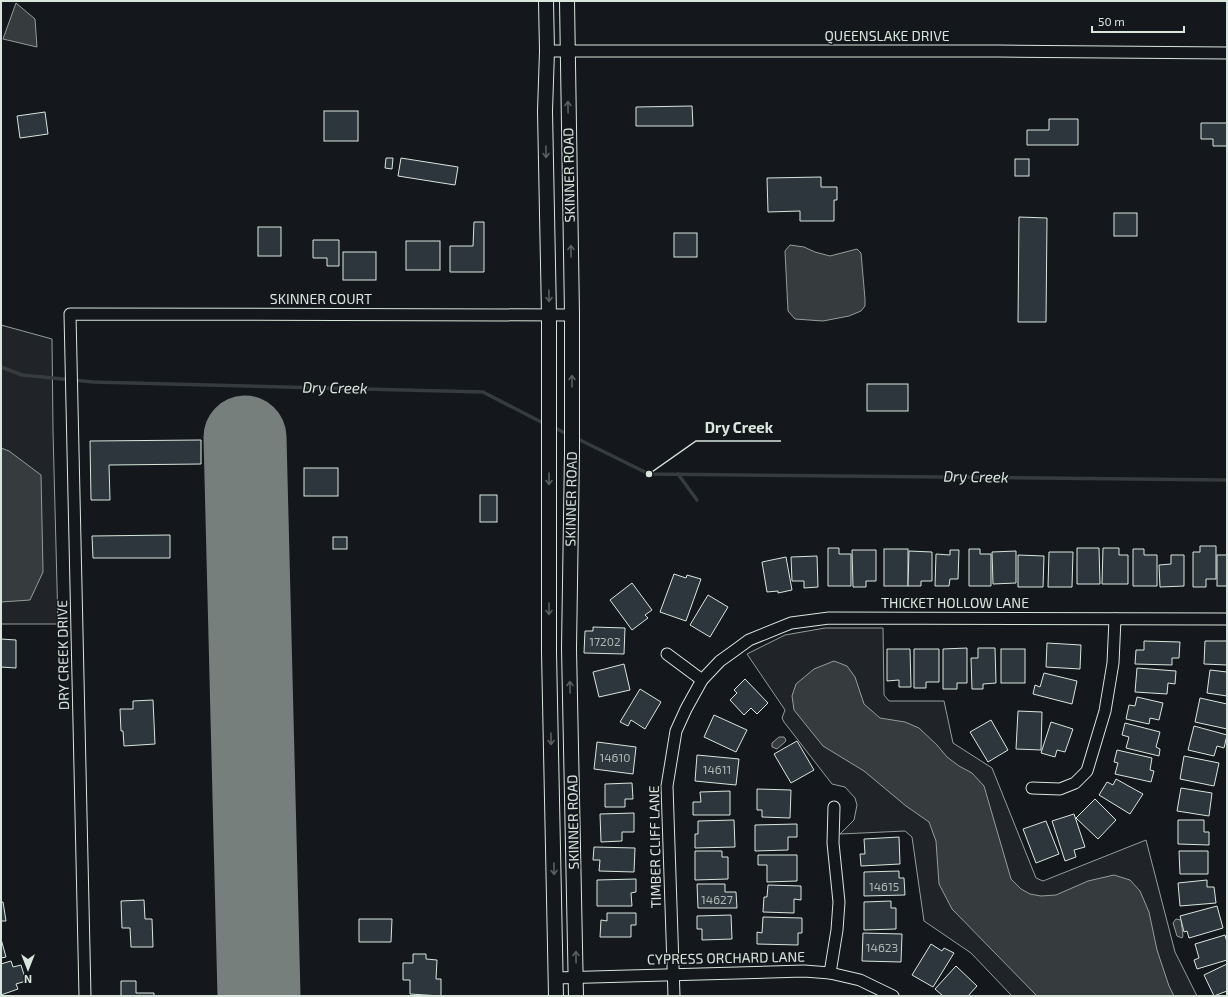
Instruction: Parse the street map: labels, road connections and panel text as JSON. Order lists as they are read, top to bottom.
{
  "streets": {
    "street": [
      "QUEENSLAKE DRIVE",
      "SKINNER ROAD",
      "SKINNER COURT",
      "THICKET HOLLOW LANE",
      "DRY CREEK DRIVE",
      "TIMBER CLIFF LANE",
      "CYPRESS ORCHARD LANE"
    ]
  },
  "crossings": [
    ["QUEENSLAKE DRIVE", "SKINNER ROAD"],
    ["SKINNER ROAD", "SKINNER COURT"],
    ["SKINNER ROAD", "CYPRESS ORCHARD LANE"],
    ["SKINNER COURT", "DRY CREEK DRIVE"],
    ["THICKET HOLLOW LANE", "TIMBER CLIFF LANE"],
    ["TIMBER CLIFF LANE", "CYPRESS ORCHARD LANE"]
  ],
  "water": ["Dry Creek"],
  "places": ["Dry Creek"],
  "house_numbers": [
    "17202",
    "14610",
    "14611",
    "14615",
    "14627",
    "14623"
  ],
  "scale_bar": "50 m",
  "north": "bottom"
}
